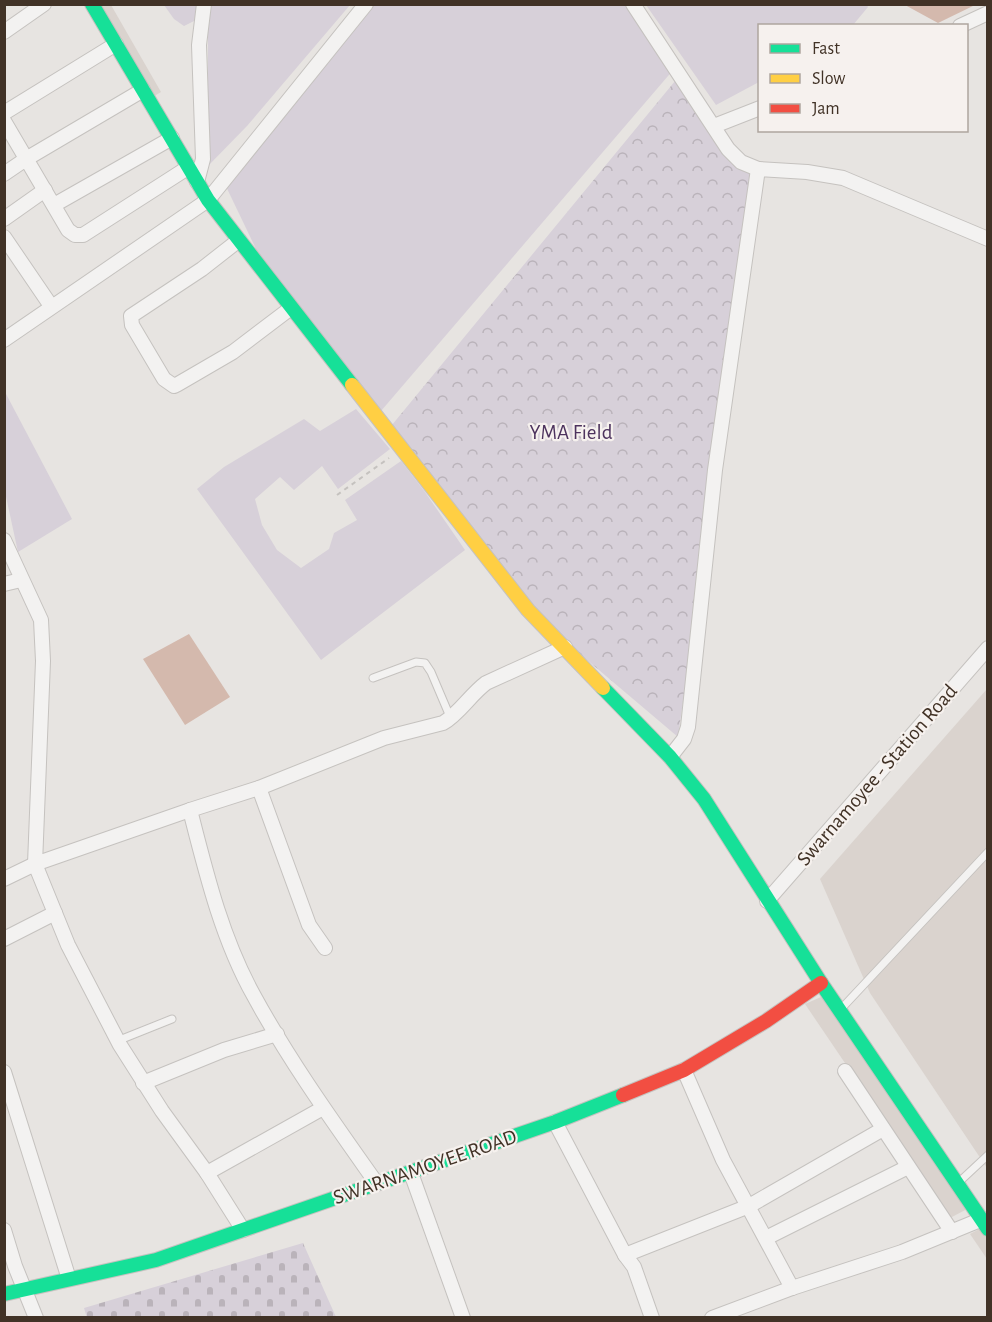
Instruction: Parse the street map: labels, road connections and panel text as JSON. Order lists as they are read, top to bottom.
{
  "streets": {
    "street": ["Swarnamoyee - Station Road", "SWARNAMOYEE ROAD"]
  },
  "parks": ["YMA Field"],
  "legend": ["Fast", "Slow", "Jam"]
}
